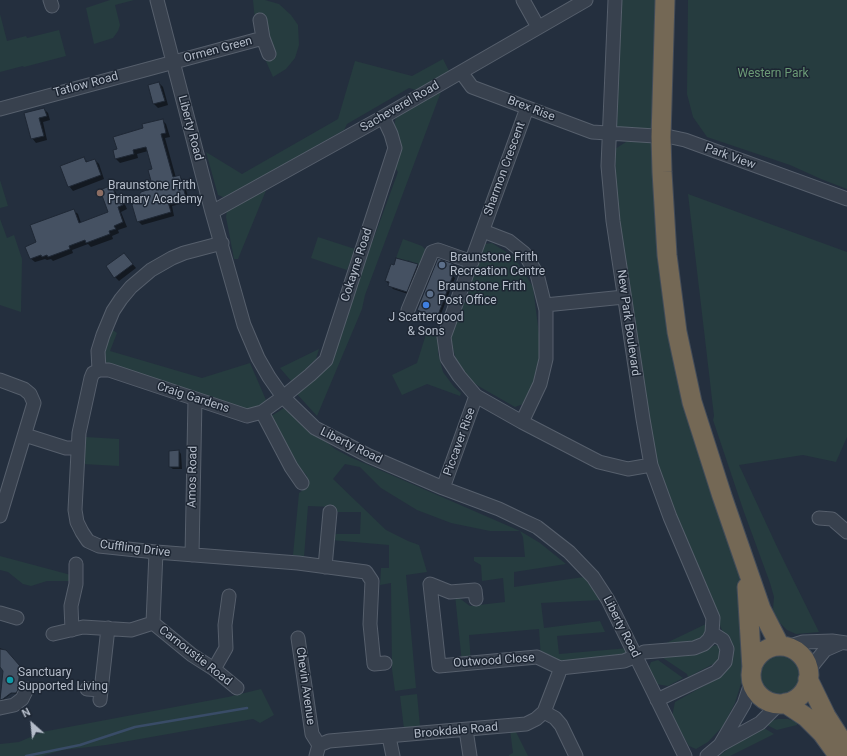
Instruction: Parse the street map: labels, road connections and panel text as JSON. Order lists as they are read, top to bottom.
{
  "streets": {
    "street": [
      "Ormen Green",
      "Tatlow Road",
      "Sacheverel Road",
      "Brex Rise",
      "Liberty Road",
      "Park View",
      "Sharmon Crescent",
      "Cokayne Road",
      "New Park Boulevard",
      "Craig Gardens",
      "Piccaver Rise",
      "Amos Road",
      "Cuffling Drive",
      "Carnoustie Road",
      "Outwood Close",
      "Chevin Avenue",
      "Brookdale Road"
    ]
  },
  "crossings": [
    ["Ormen Green", "Tatlow Road"],
    ["Ormen Green", "Liberty Road"],
    ["Tatlow Road", "Liberty Road"],
    ["Sacheverel Road", "Brex Rise"],
    ["Sacheverel Road", "Liberty Road"],
    ["Sacheverel Road", "Cokayne Road"],
    ["Brex Rise", "Park View"],
    ["Brex Rise", "Sharmon Crescent"],
    ["Brex Rise", "New Park Boulevard"],
    ["Liberty Road", "Cokayne Road"],
    ["Liberty Road", "Craig Gardens"],
    ["Liberty Road", "Piccaver Rise"],
    ["Park View", "New Park Boulevard"],
    ["Sharmon Crescent", "New Park Boulevard"],
    ["Sharmon Crescent", "Piccaver Rise"],
    ["Cokayne Road", "Craig Gardens"],
    ["Craig Gardens", "Amos Road"],
    ["Craig Gardens", "Cuffling Drive"],
    ["Amos Road", "Cuffling Drive"],
    ["Cuffling Drive", "Carnoustie Road"],
    ["Chevin Avenue", "Brookdale Road"]
  ],
  "parks": ["Western Park"],
  "places": [
    "Braunstone Frith Primary Academy",
    "Braunstone Frith Recreation Centre",
    "Braunstone Frith Post Office",
    "J Scattergood & Sons",
    "Sanctuary Supported Living"
  ],
  "north": "top left"
}
